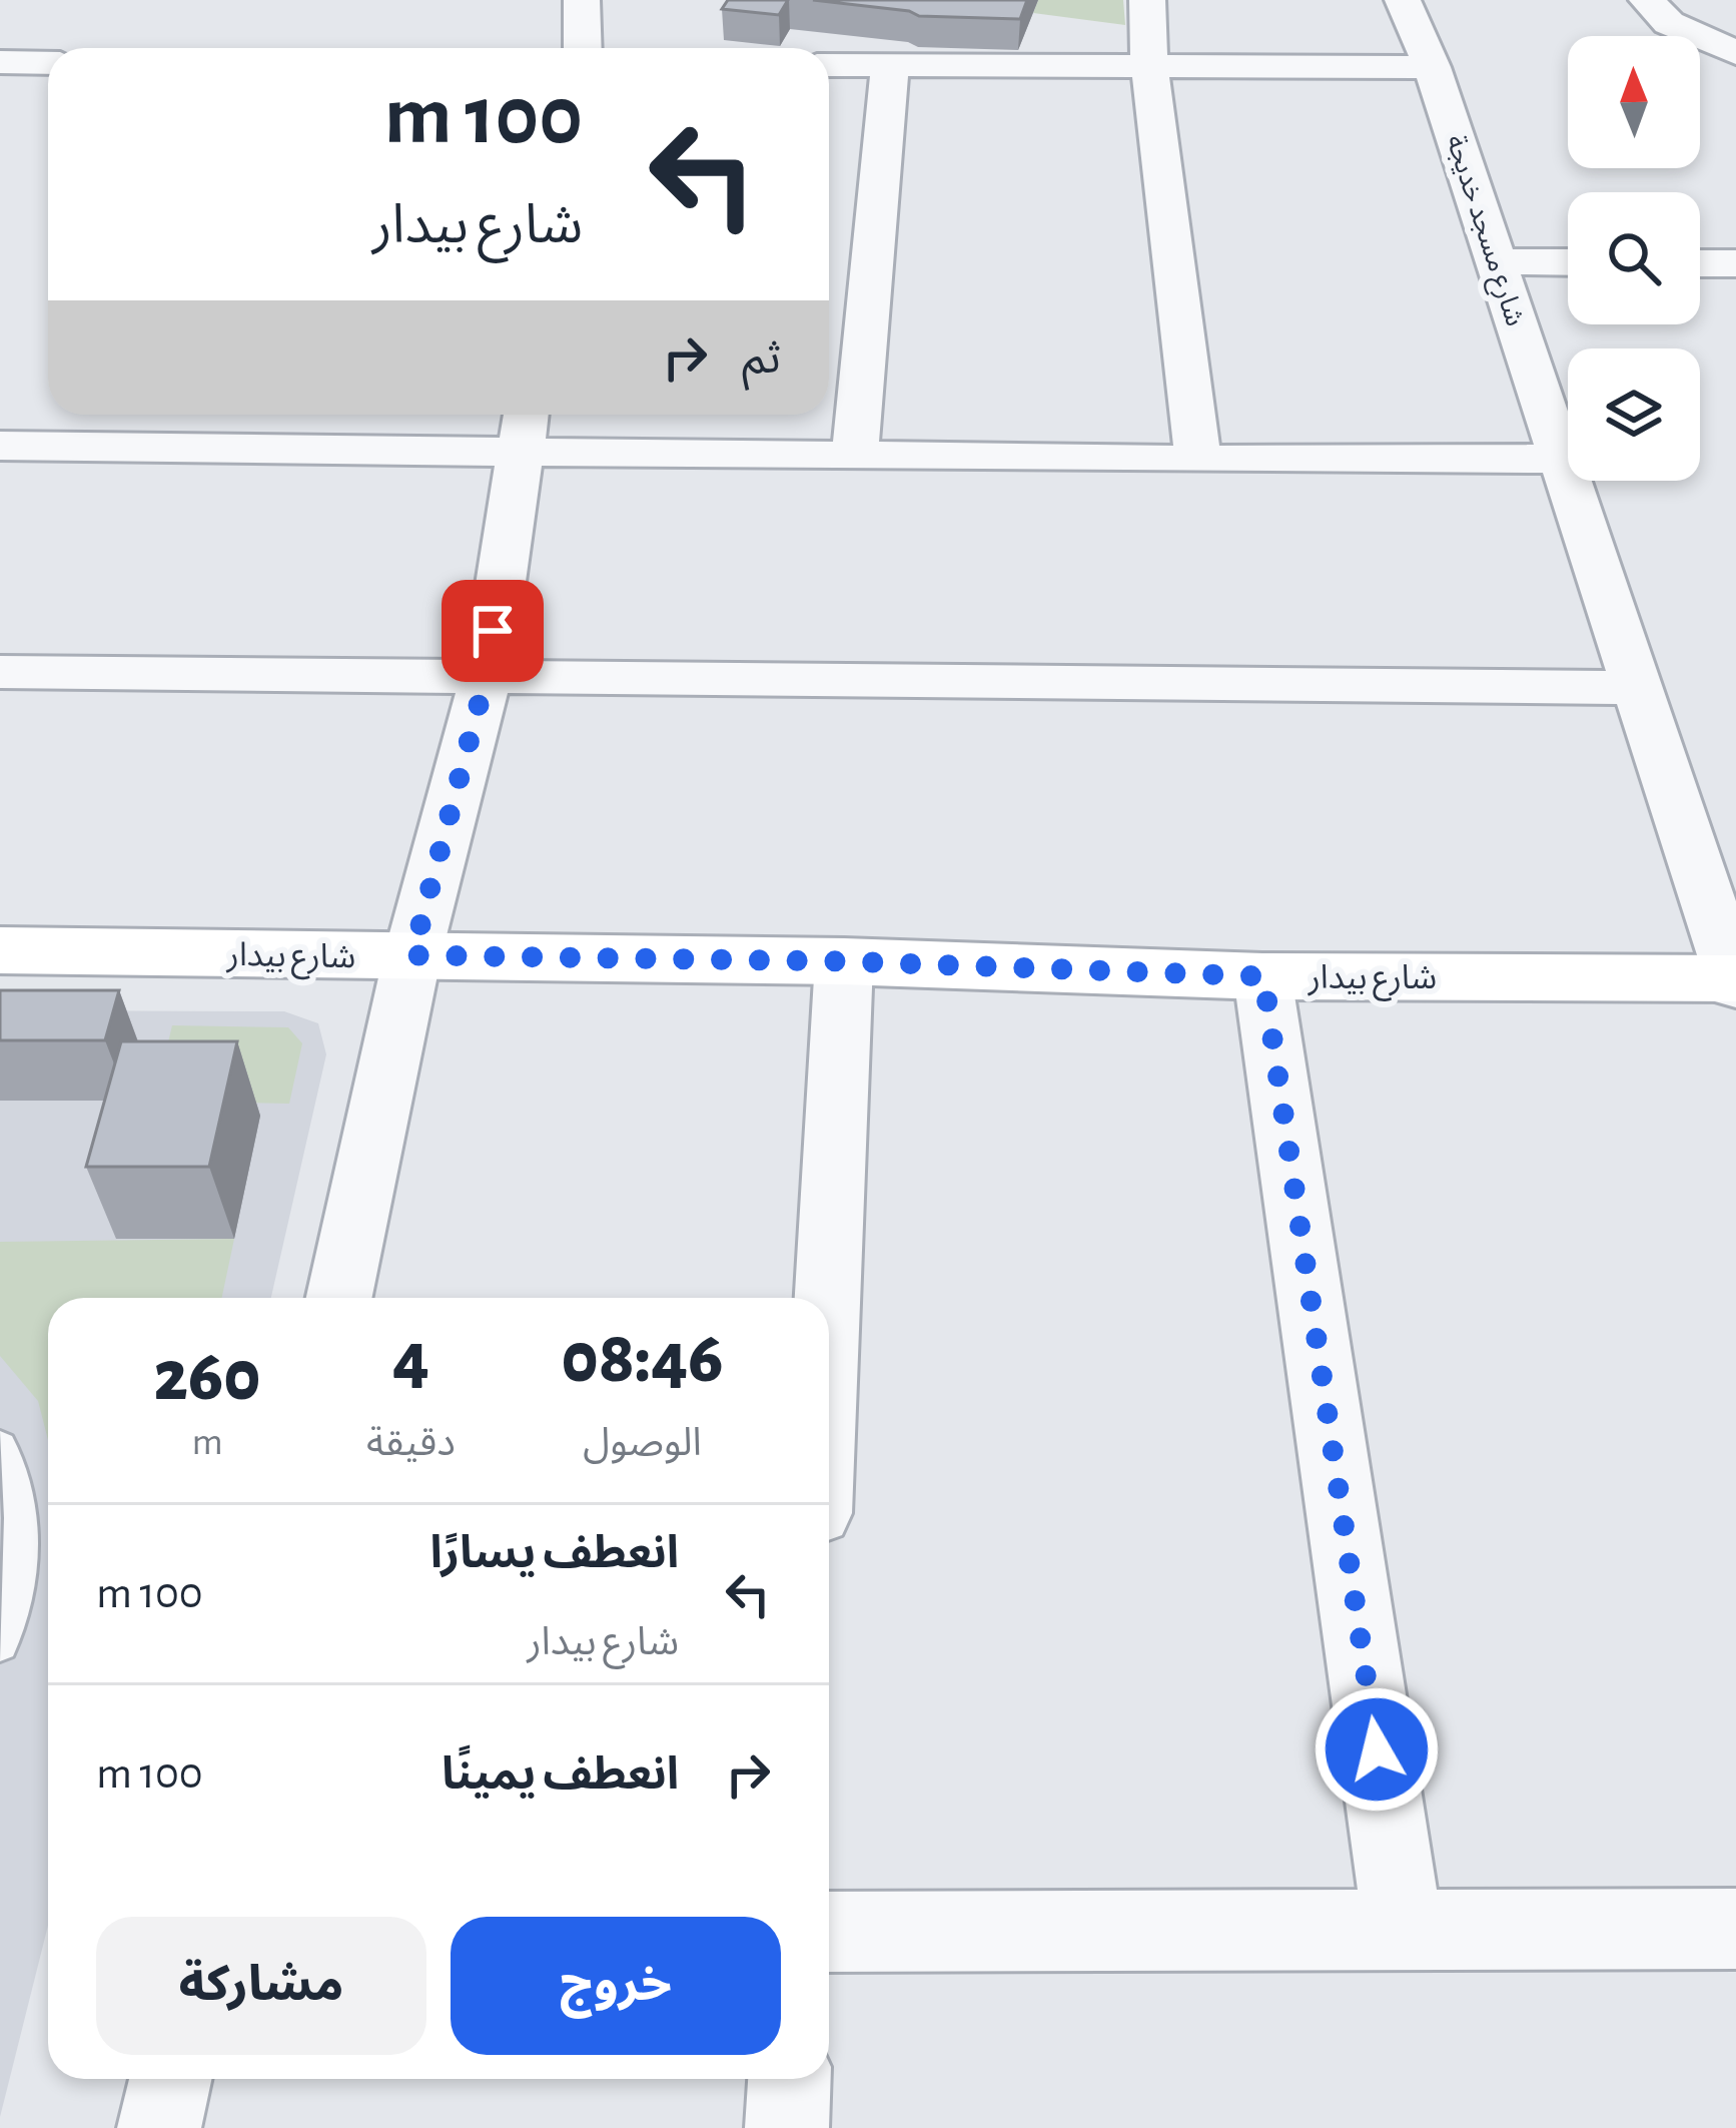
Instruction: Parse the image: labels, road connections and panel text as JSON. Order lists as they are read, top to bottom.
{
  "streets": {
    "main road": ["شارع بيدار"],
    "street": ["شارع مسجد خديجة"]
  },
  "crossings": [
    ["شارع مسجد خديجة", "شارع بيدار"]
  ],
  "north": "top",
  "page": {
    "turn": ["100 m", "شارع بيدار"],
    "then": "ثم",
    "eta": [
      "08:46",
      "الوصول",
      "4",
      "دقيقة",
      "260",
      "m"
    ],
    "list": [
      {
        "name": "انعطف يسارًا",
        "note": "شارع بيدار",
        "value": "100 m"
      },
      {
        "name": "انعطف يمينًا",
        "value": "100 m"
      }
    ],
    "buttons": ["خروج", "مشاركة"]
  }
}
